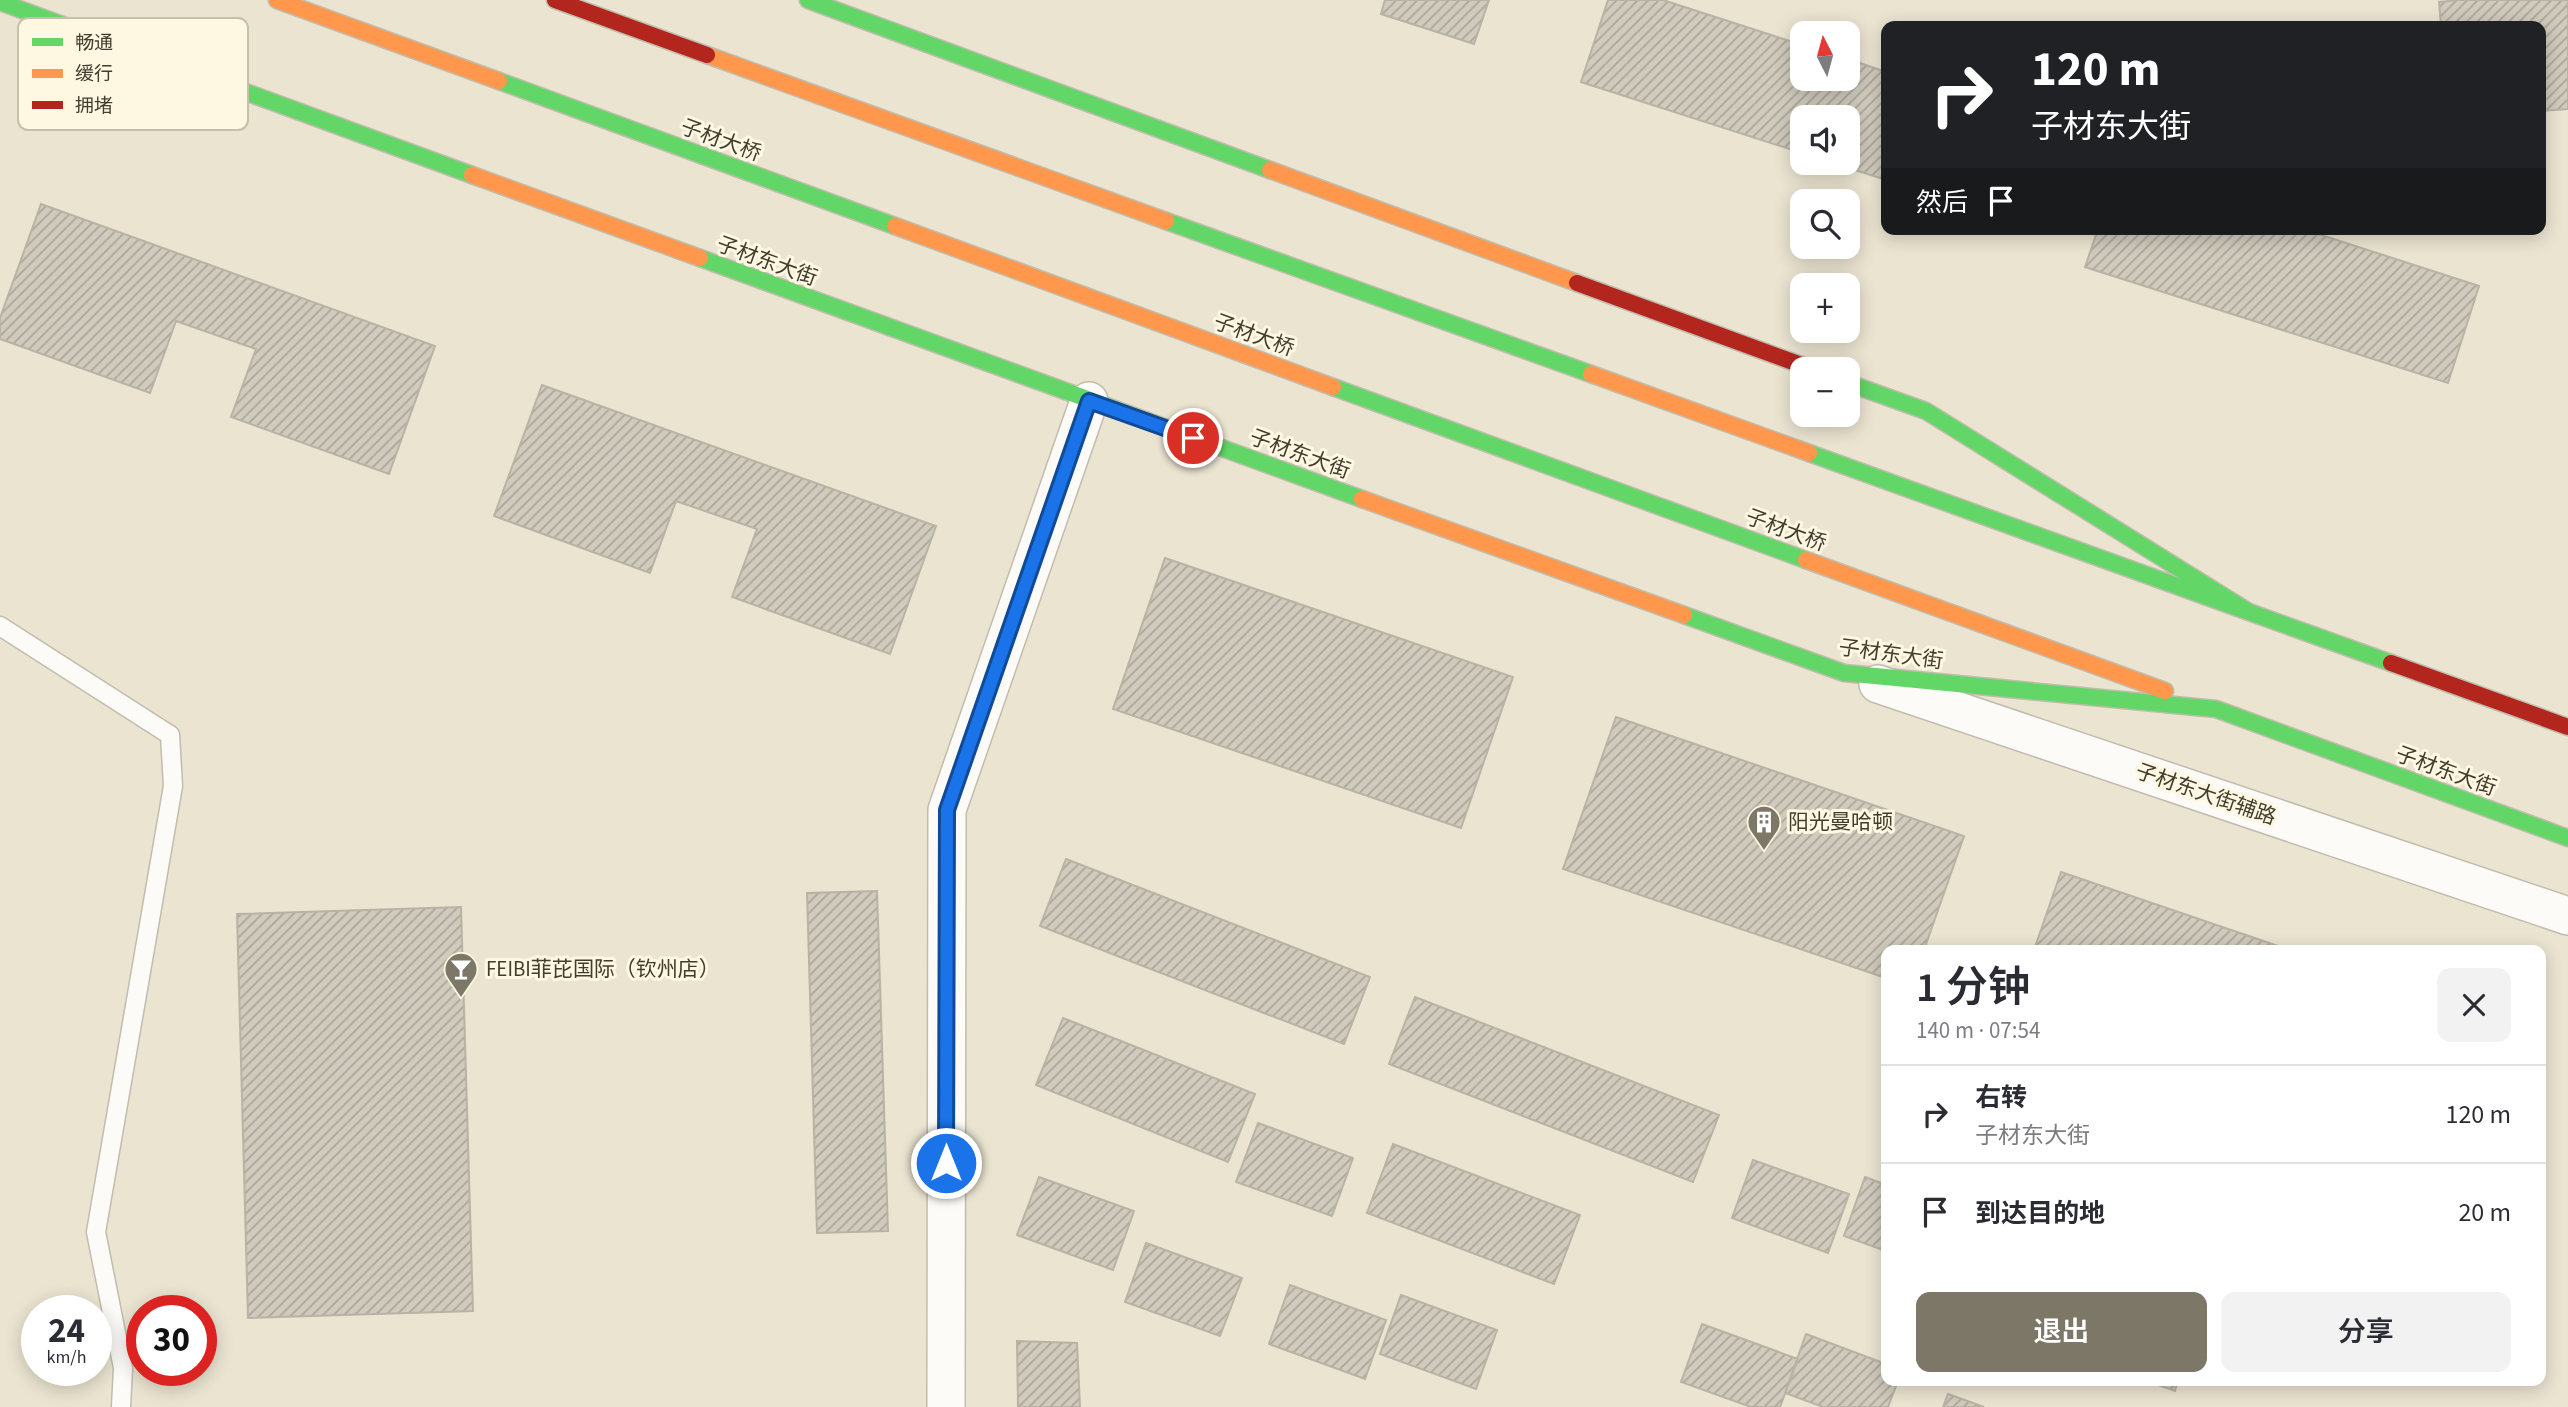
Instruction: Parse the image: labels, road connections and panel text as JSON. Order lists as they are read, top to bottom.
{
  "streets": {
    "main road": ["子材大桥", "子材东大街"],
    "street": ["子材东大街辅路"]
  },
  "crossings": [
    ["子材大桥", "子材东大街"],
    ["子材东大街", "子材东大街辅路"]
  ],
  "places": {
    "building": ["阳光曼哈顿"],
    "bar": ["FEIBI菲芘国际（钦州店）"]
  },
  "legend": ["畅通", "缓行", "拥堵"],
  "north": "top",
  "page": {
    "map_buttons": ["+", "−"],
    "turn": ["120 m", "子材东大街"],
    "then": "然后",
    "heading": ["1 分钟", "140 m · 07:54"],
    "list": [
      {
        "name": "右转",
        "note": "子材东大街",
        "value": "120 m"
      },
      {
        "name": "到达目的地",
        "value": "20 m"
      }
    ],
    "buttons": ["退出", "分享"],
    "speed": "24 km/h",
    "limit": "30"
  }
}
